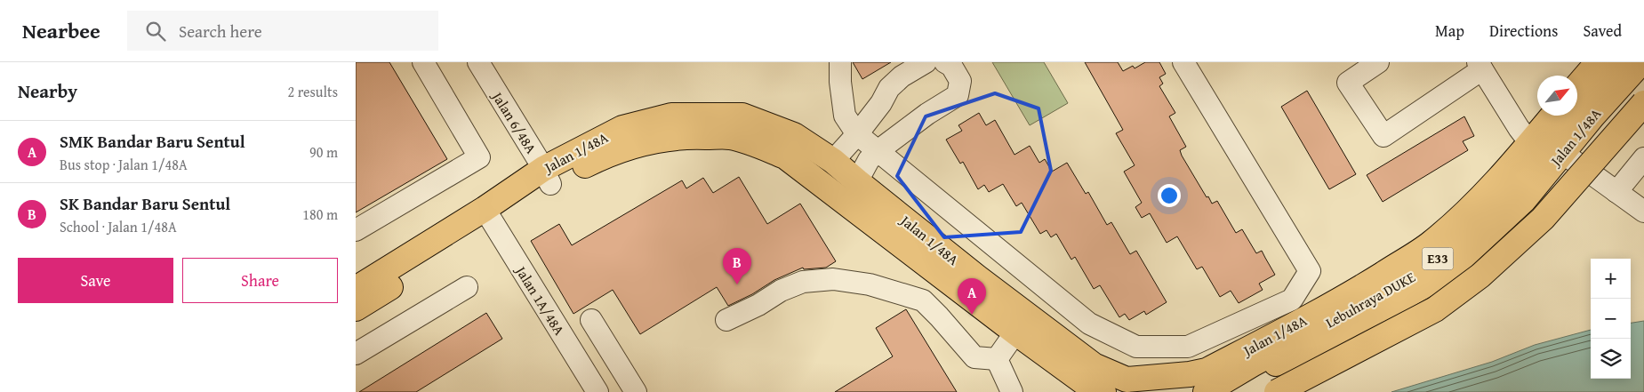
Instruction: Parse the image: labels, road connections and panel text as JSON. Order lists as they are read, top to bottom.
{
  "streets": {
    "main road": ["Jalan 1/48A", "E33", "Lebuhraya DUKE"],
    "street": ["Jalan 6/48A", "Jalan 1A/48A"]
  },
  "crossings": [
    ["Jalan 6/48A", "Jalan 1/48A"],
    ["Jalan 1/48A", "Jalan 1A/48A"]
  ],
  "north": "top right",
  "page": {
    "header": "Nearbee",
    "search": "Search here",
    "nav": ["Map", "Directions", "Saved"],
    "heading": ["Nearby", "2 results"],
    "list": [
      {
        "mark": "A",
        "name": "SMK Bandar Baru Sentul",
        "note": "Bus stop · Jalan 1/48A",
        "value": "90 m"
      },
      {
        "mark": "B",
        "name": "SK Bandar Baru Sentul",
        "note": "School · Jalan 1/48A",
        "value": "180 m"
      }
    ],
    "buttons": ["Save", "Share"],
    "pins": ["B", "A"],
    "map_buttons": ["+", "−"]
  }
}
